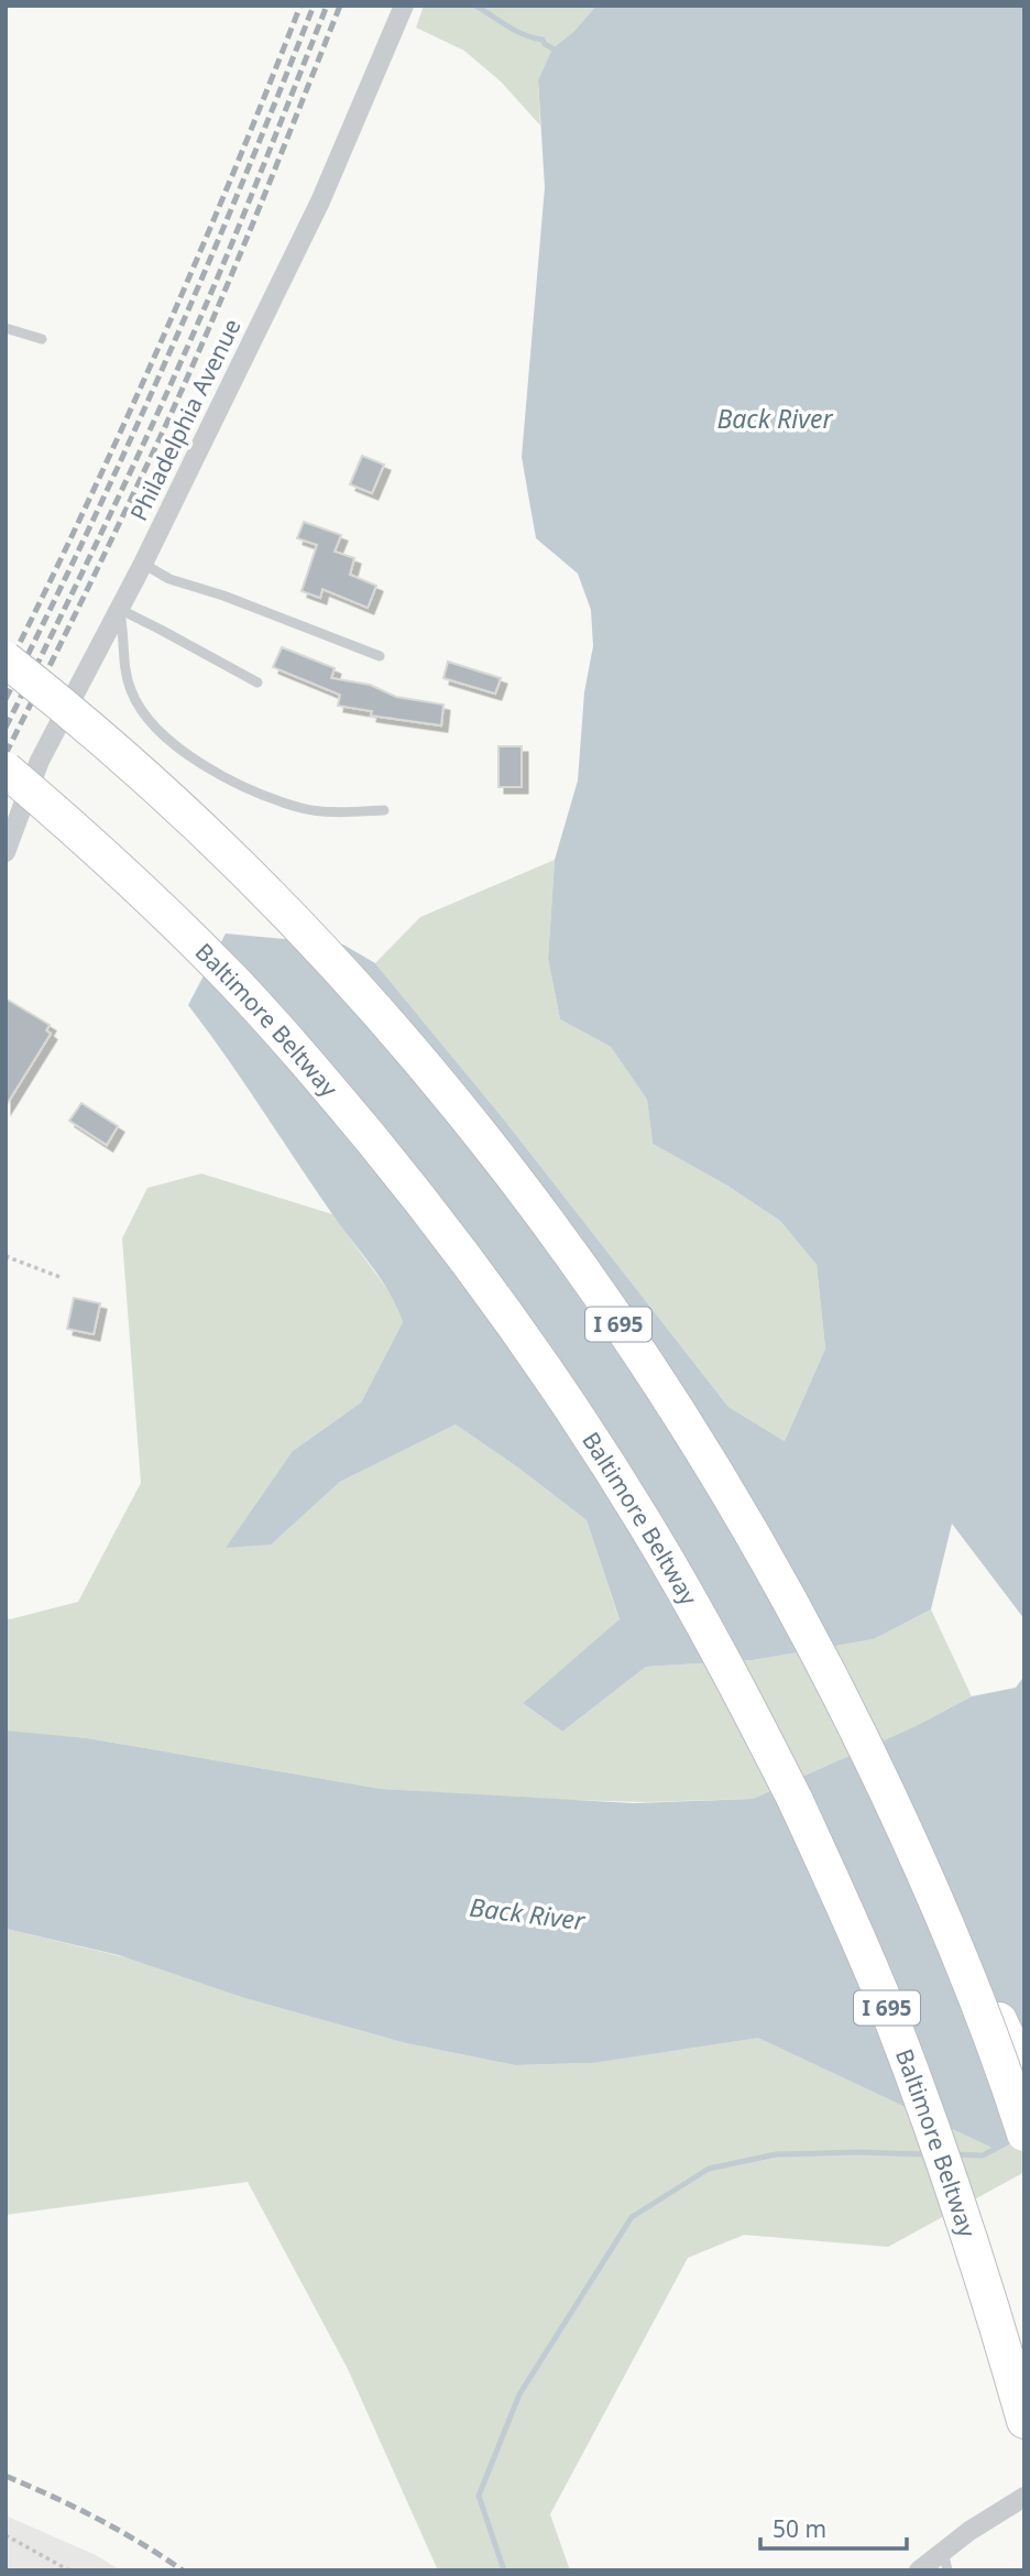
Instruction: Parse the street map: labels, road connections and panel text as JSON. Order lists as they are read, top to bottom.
{
  "streets": {
    "highway": ["Baltimore Beltway", "I 695"],
    "street": ["Philadelphia Avenue"]
  },
  "water": ["Back River"],
  "scale_bar": "50 m"
}
